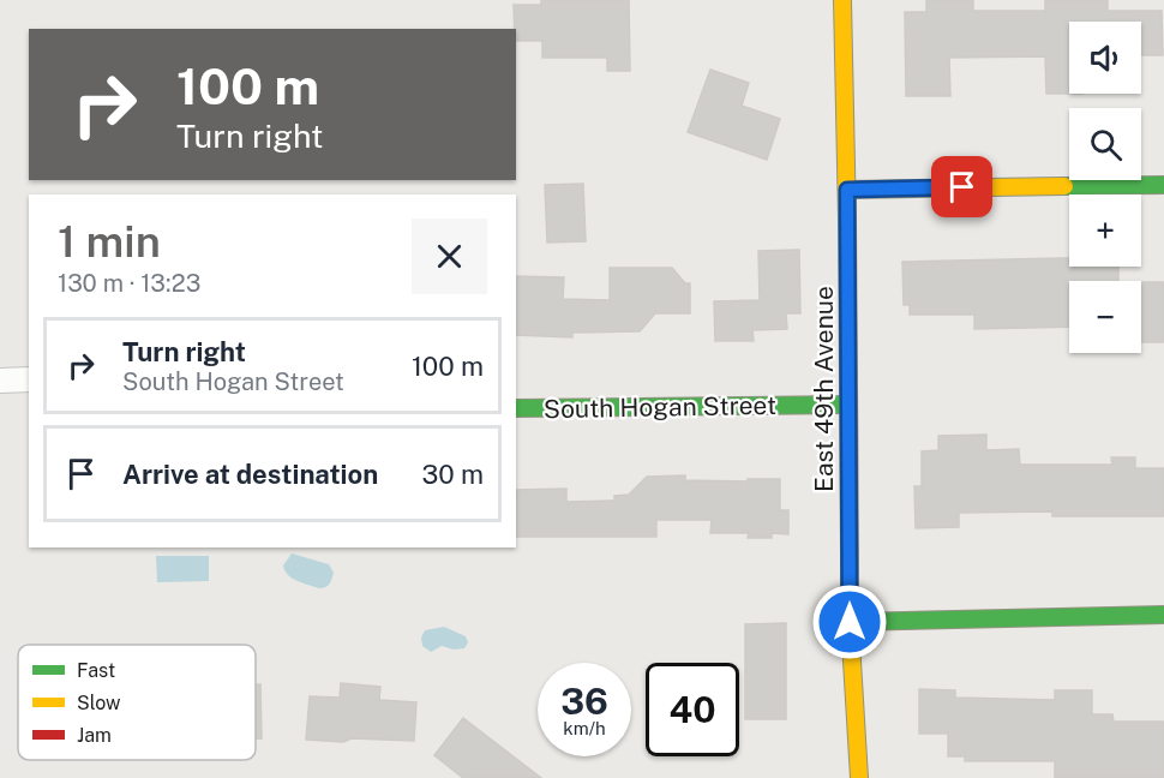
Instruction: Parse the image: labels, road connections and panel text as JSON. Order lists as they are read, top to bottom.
{
  "streets": {
    "street": ["East 49th Avenue", "South Hogan Street"]
  },
  "crossings": [
    ["East 49th Avenue", "South Hogan Street"]
  ],
  "legend": ["Fast", "Slow", "Jam"],
  "page": {
    "map_buttons": ["+", "−"],
    "turn": ["100 m", "Turn right"],
    "heading": ["1 min", "130 m · 13:23"],
    "list": [
      {
        "name": "Turn right",
        "note": "South Hogan Street",
        "value": "100 m"
      },
      {
        "name": "Arrive at destination",
        "value": "30 m"
      }
    ],
    "speed": "36 km/h",
    "limit": "40"
  }
}
